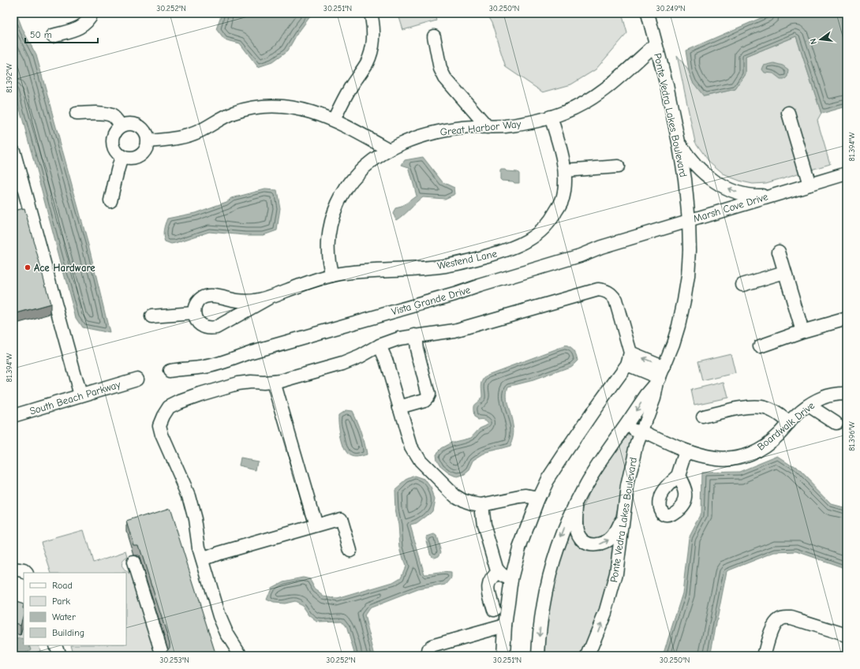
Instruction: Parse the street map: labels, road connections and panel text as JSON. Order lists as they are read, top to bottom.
{
  "streets": {
    "street": [
      "Ponte Vedra Lakes Boulevard",
      "Great Harbor Way",
      "Marsh Cove Drive",
      "Westend Lane",
      "Vista Grande Drive",
      "South Beach Parkway",
      "Boardwalk Drive"
    ]
  },
  "crossings": [
    ["Ponte Vedra Lakes Boulevard", "Great Harbor Way"],
    ["Ponte Vedra Lakes Boulevard", "Marsh Cove Drive"],
    ["Ponte Vedra Lakes Boulevard", "Vista Grande Drive"],
    ["Ponte Vedra Lakes Boulevard", "Boardwalk Drive"],
    ["Great Harbor Way", "Westend Lane"],
    ["Marsh Cove Drive", "Vista Grande Drive"]
  ],
  "one_way": ["Marsh Cove Drive"],
  "places": ["Ace Hardware"],
  "legend": [
    "Road",
    "Park",
    "Water",
    "Building"
  ],
  "scale_bar": "50 m",
  "north": "left",
  "coordinates": [
    "30.252°N",
    "30.251°N",
    "30.250°N",
    "30.249°N",
    "81.392°W",
    "81.394°W",
    "81.396°W",
    "30.253°N"
  ]
}
